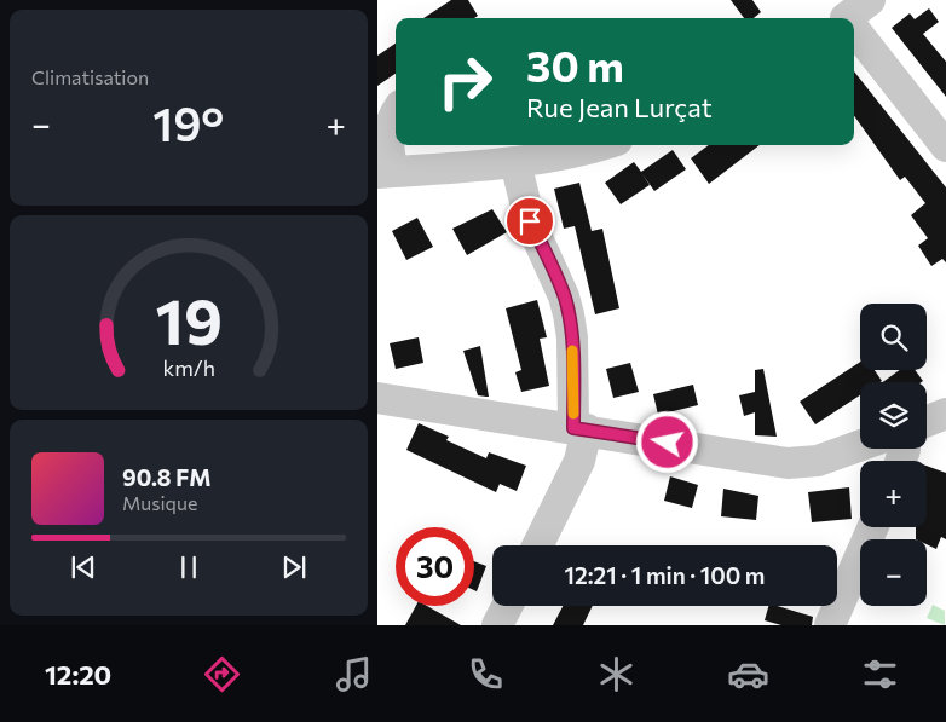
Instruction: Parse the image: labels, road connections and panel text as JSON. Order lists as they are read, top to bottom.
{
  "page": {
    "tile": "Climatisation",
    "turn": ["30 m", "Rue Jean Lurçat"],
    "heat": ["−", "19°", "+"],
    "map_buttons": ["+", "−"],
    "song": ["90.8 FM", "Musique"],
    "limit": "30",
    "trip": "12:21 · 1 min · 100 m",
    "tabs": "12:20",
    "gauge": ["19", "km/h"]
  }
}
